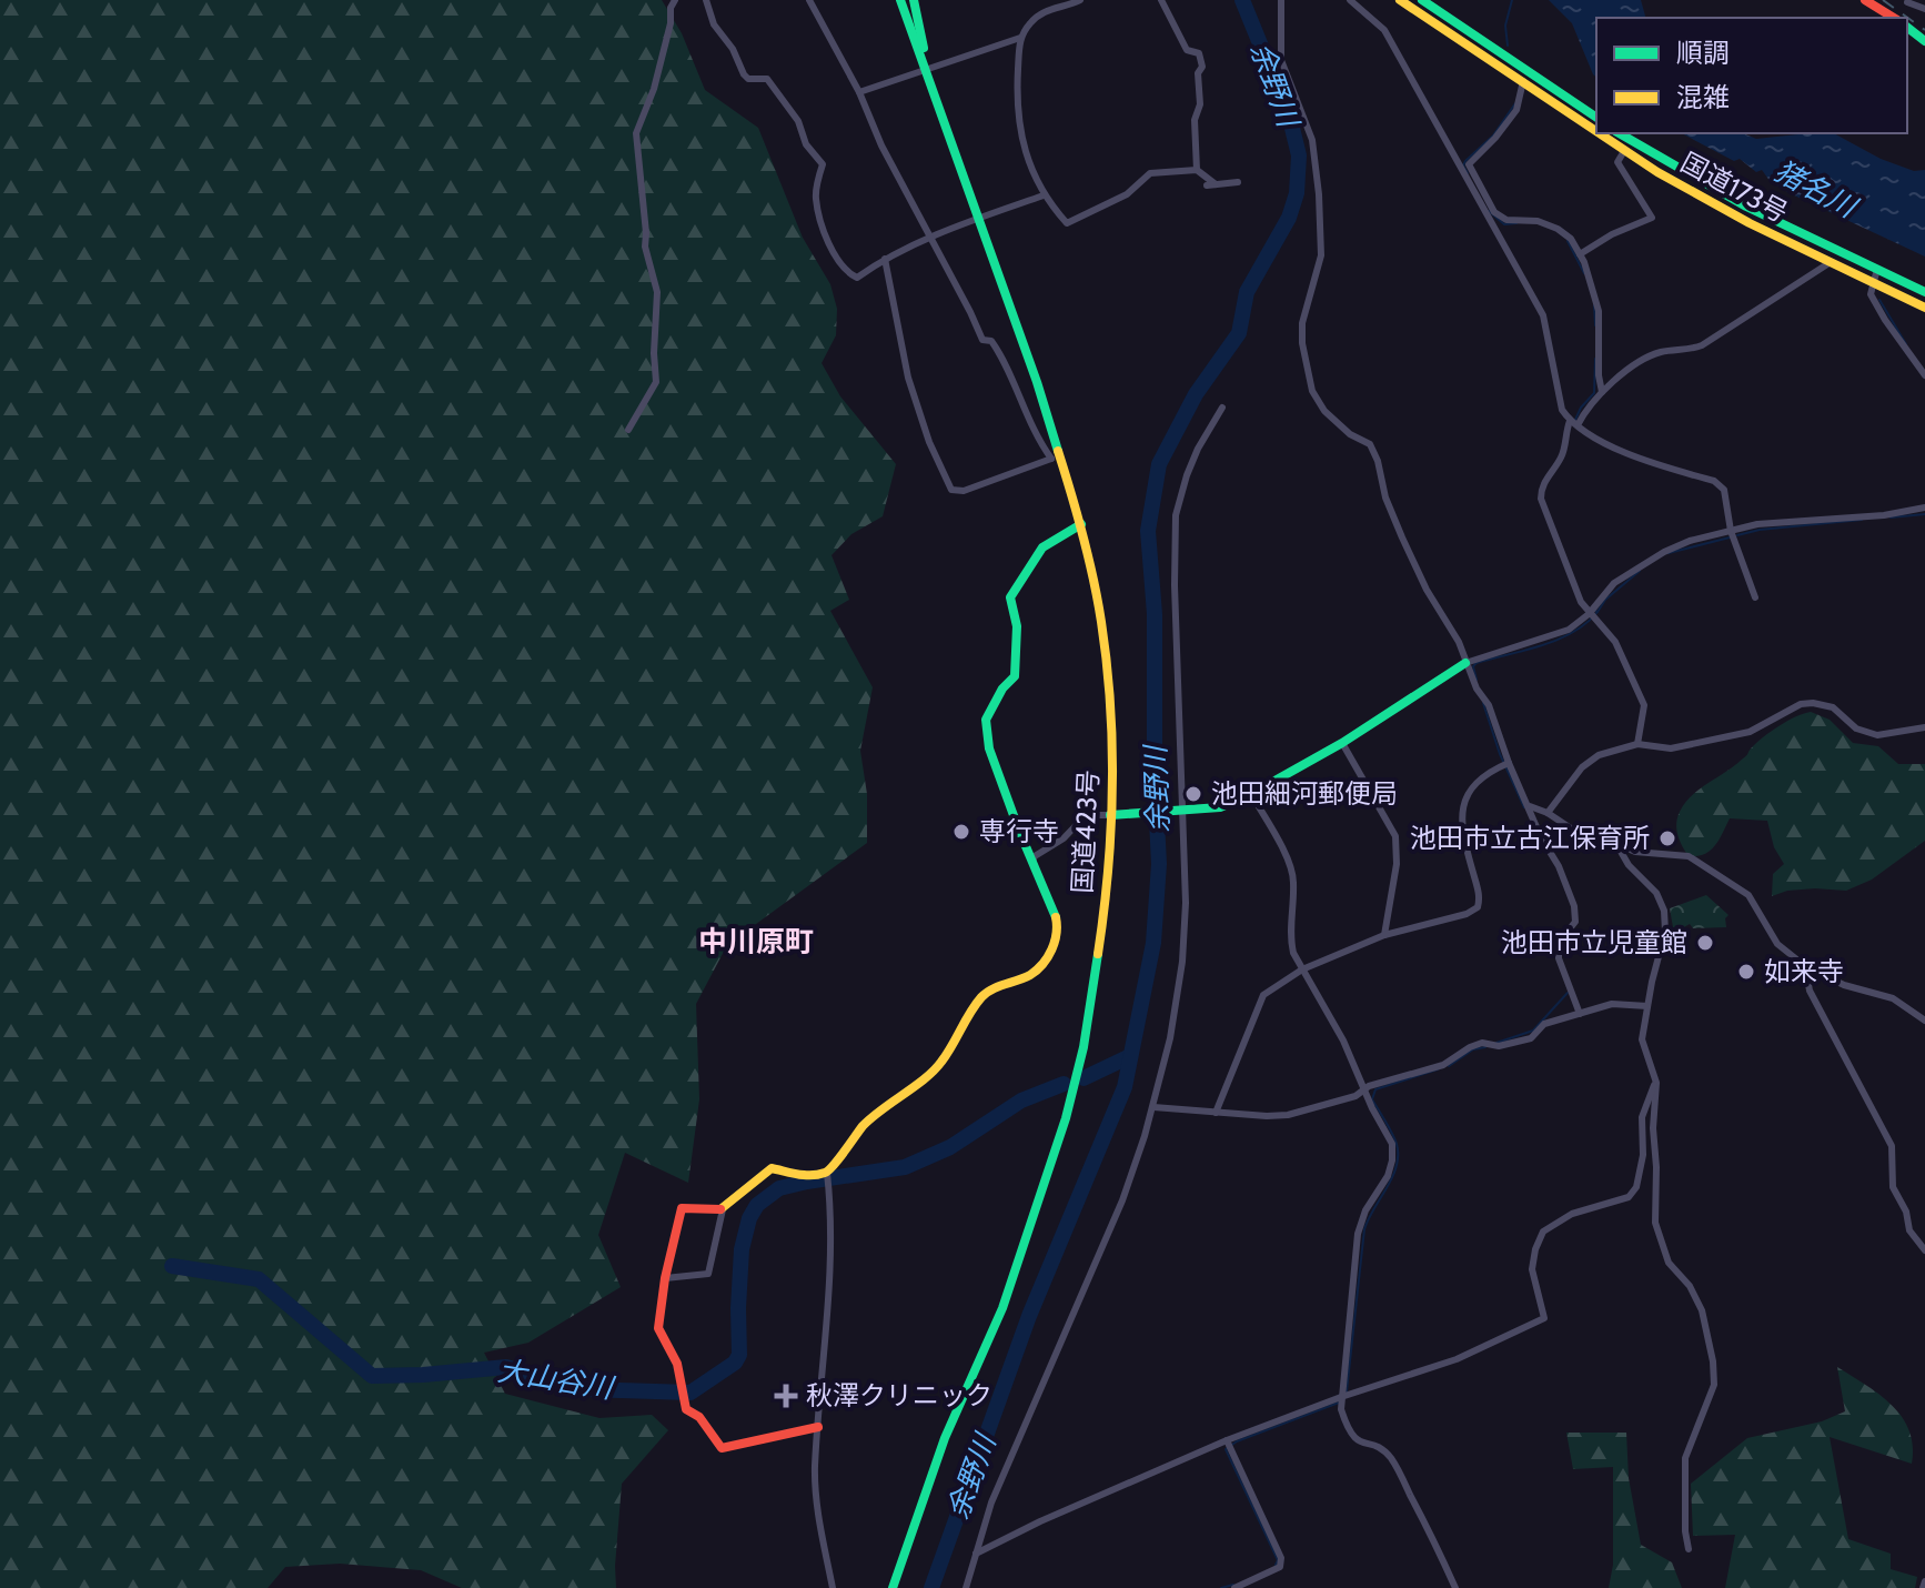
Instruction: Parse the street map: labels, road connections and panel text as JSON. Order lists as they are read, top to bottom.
{
  "streets": {
    "main road": ["国道173号", "国道423号"]
  },
  "districts": ["中川原町"],
  "water": ["余野川", "猪名川", "大山谷川"],
  "places": {
    "other": [
      "池田細河郵便局",
      "専行寺",
      "池田市立古江保育所",
      "池田市立児童館",
      "如来寺"
    ],
    "health": ["秋澤クリニック"]
  },
  "legend": ["順調", "混雑"]
}
